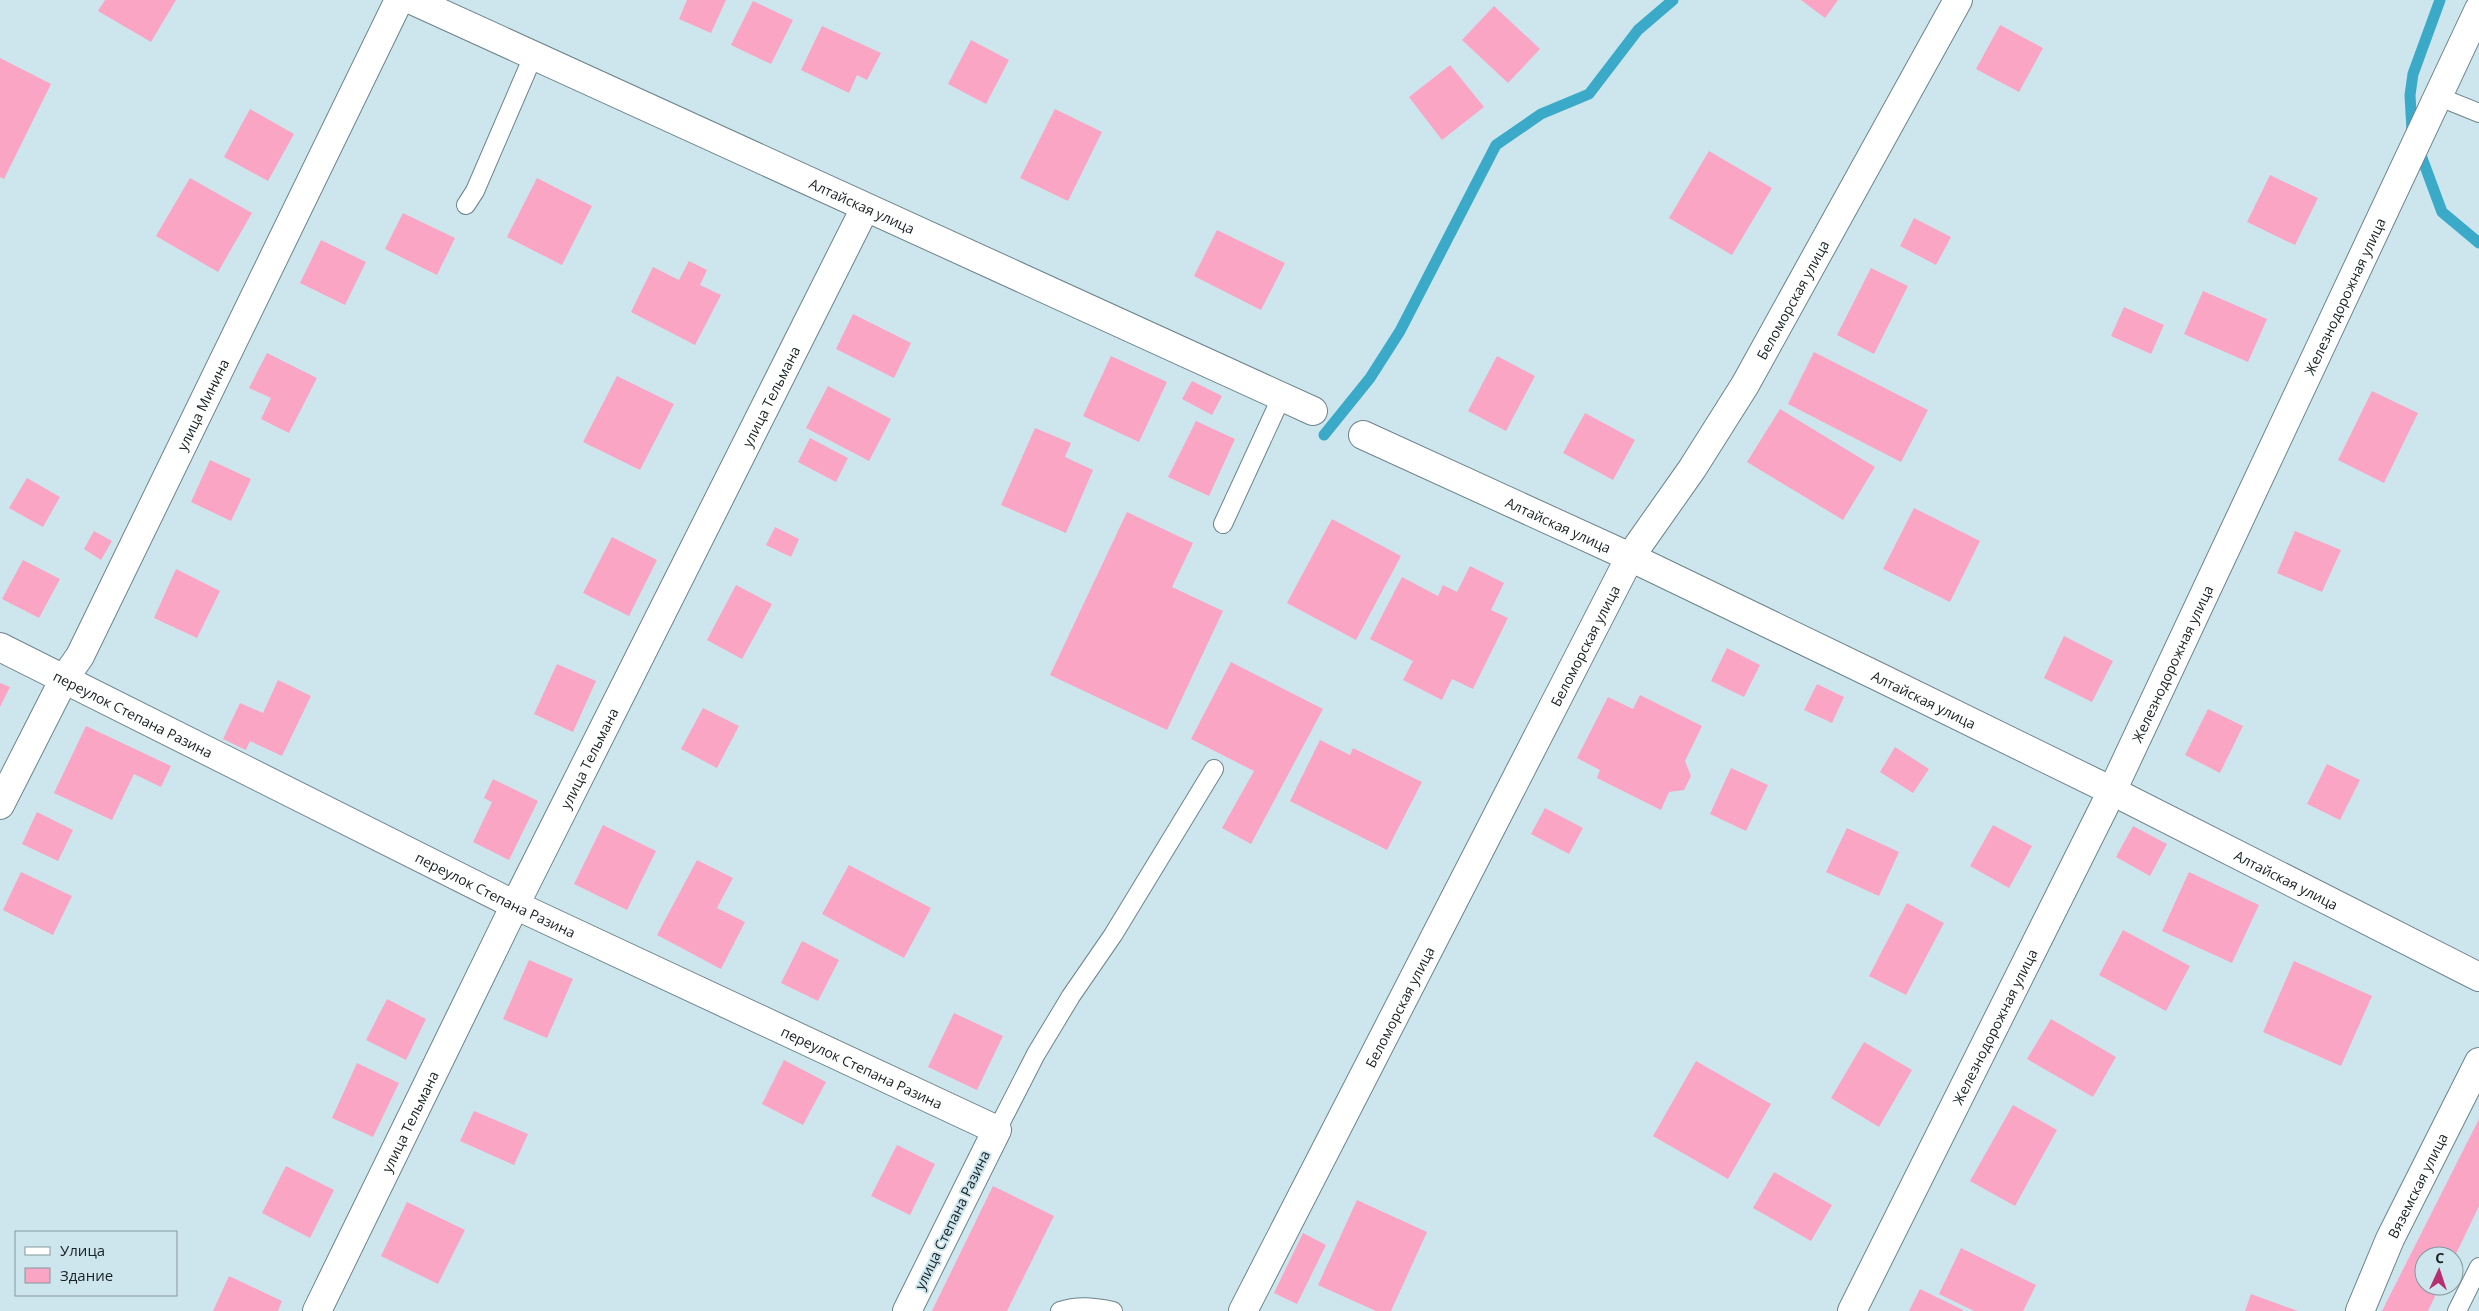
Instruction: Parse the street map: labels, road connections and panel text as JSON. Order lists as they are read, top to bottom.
{
  "streets": {
    "street": [
      "Алтайская улица",
      "Железнодорожная улица",
      "Беломорская улица",
      "улица Тельмана",
      "улица Минина",
      "переулок Степана Разина",
      "Вяземская улица",
      "улица Степана Разина"
    ]
  },
  "crossings": [
    ["Алтайская улица", "Железнодорожная улица"],
    ["Алтайская улица", "Беломорская улица"],
    ["Алтайская улица", "улица Тельмана"],
    ["улица Тельмана", "переулок Степана Разина"],
    ["улица Минина", "переулок Степана Разина"],
    ["переулок Степана Разина", "улица Степана Разина"]
  ],
  "legend": ["Улица", "Здание"],
  "north": "top"
}
